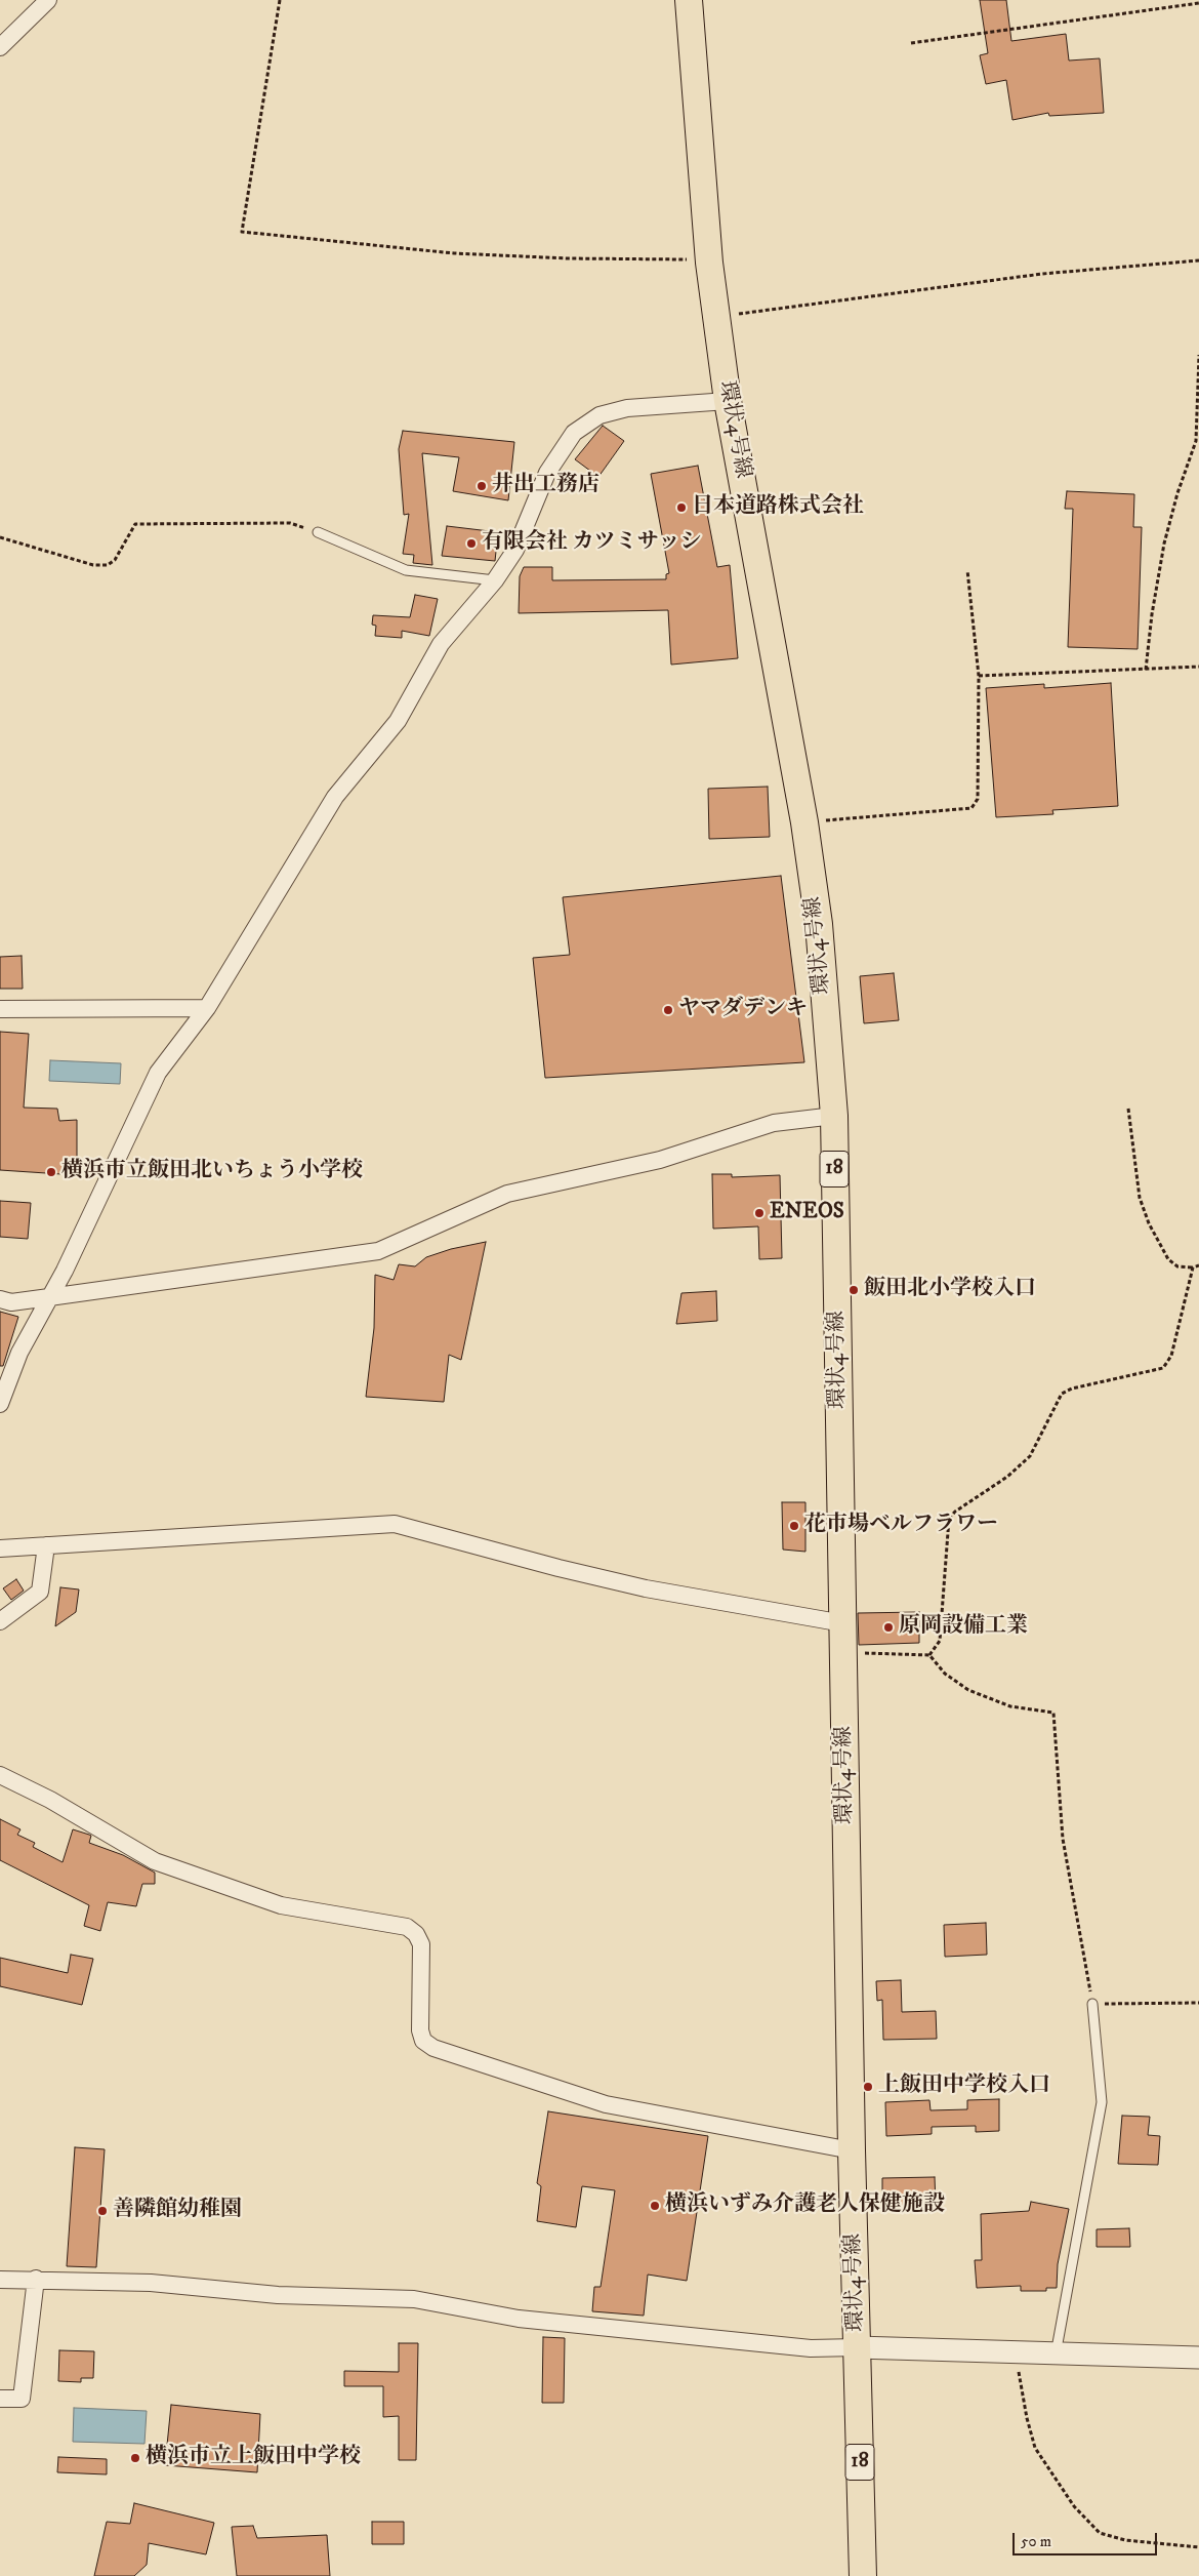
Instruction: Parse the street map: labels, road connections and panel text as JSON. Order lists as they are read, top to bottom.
{
  "streets": {
    "main road": ["環状4号線", "18"]
  },
  "places": [
    "井出工務店",
    "日本道路株式会社",
    "有限会社 カツミサッシ",
    "ヤマダデンキ",
    "横浜市立飯田北いちょう小学校",
    "ENEOS",
    "飯田北小学校入口",
    "花市場ベルフラワー",
    "原岡設備工業",
    "上飯田中学校入口",
    "横浜いずみ介護老人保健施設",
    "善隣館幼稚園",
    "横浜市立上飯田中学校"
  ],
  "scale_bar": "50 m"
}
